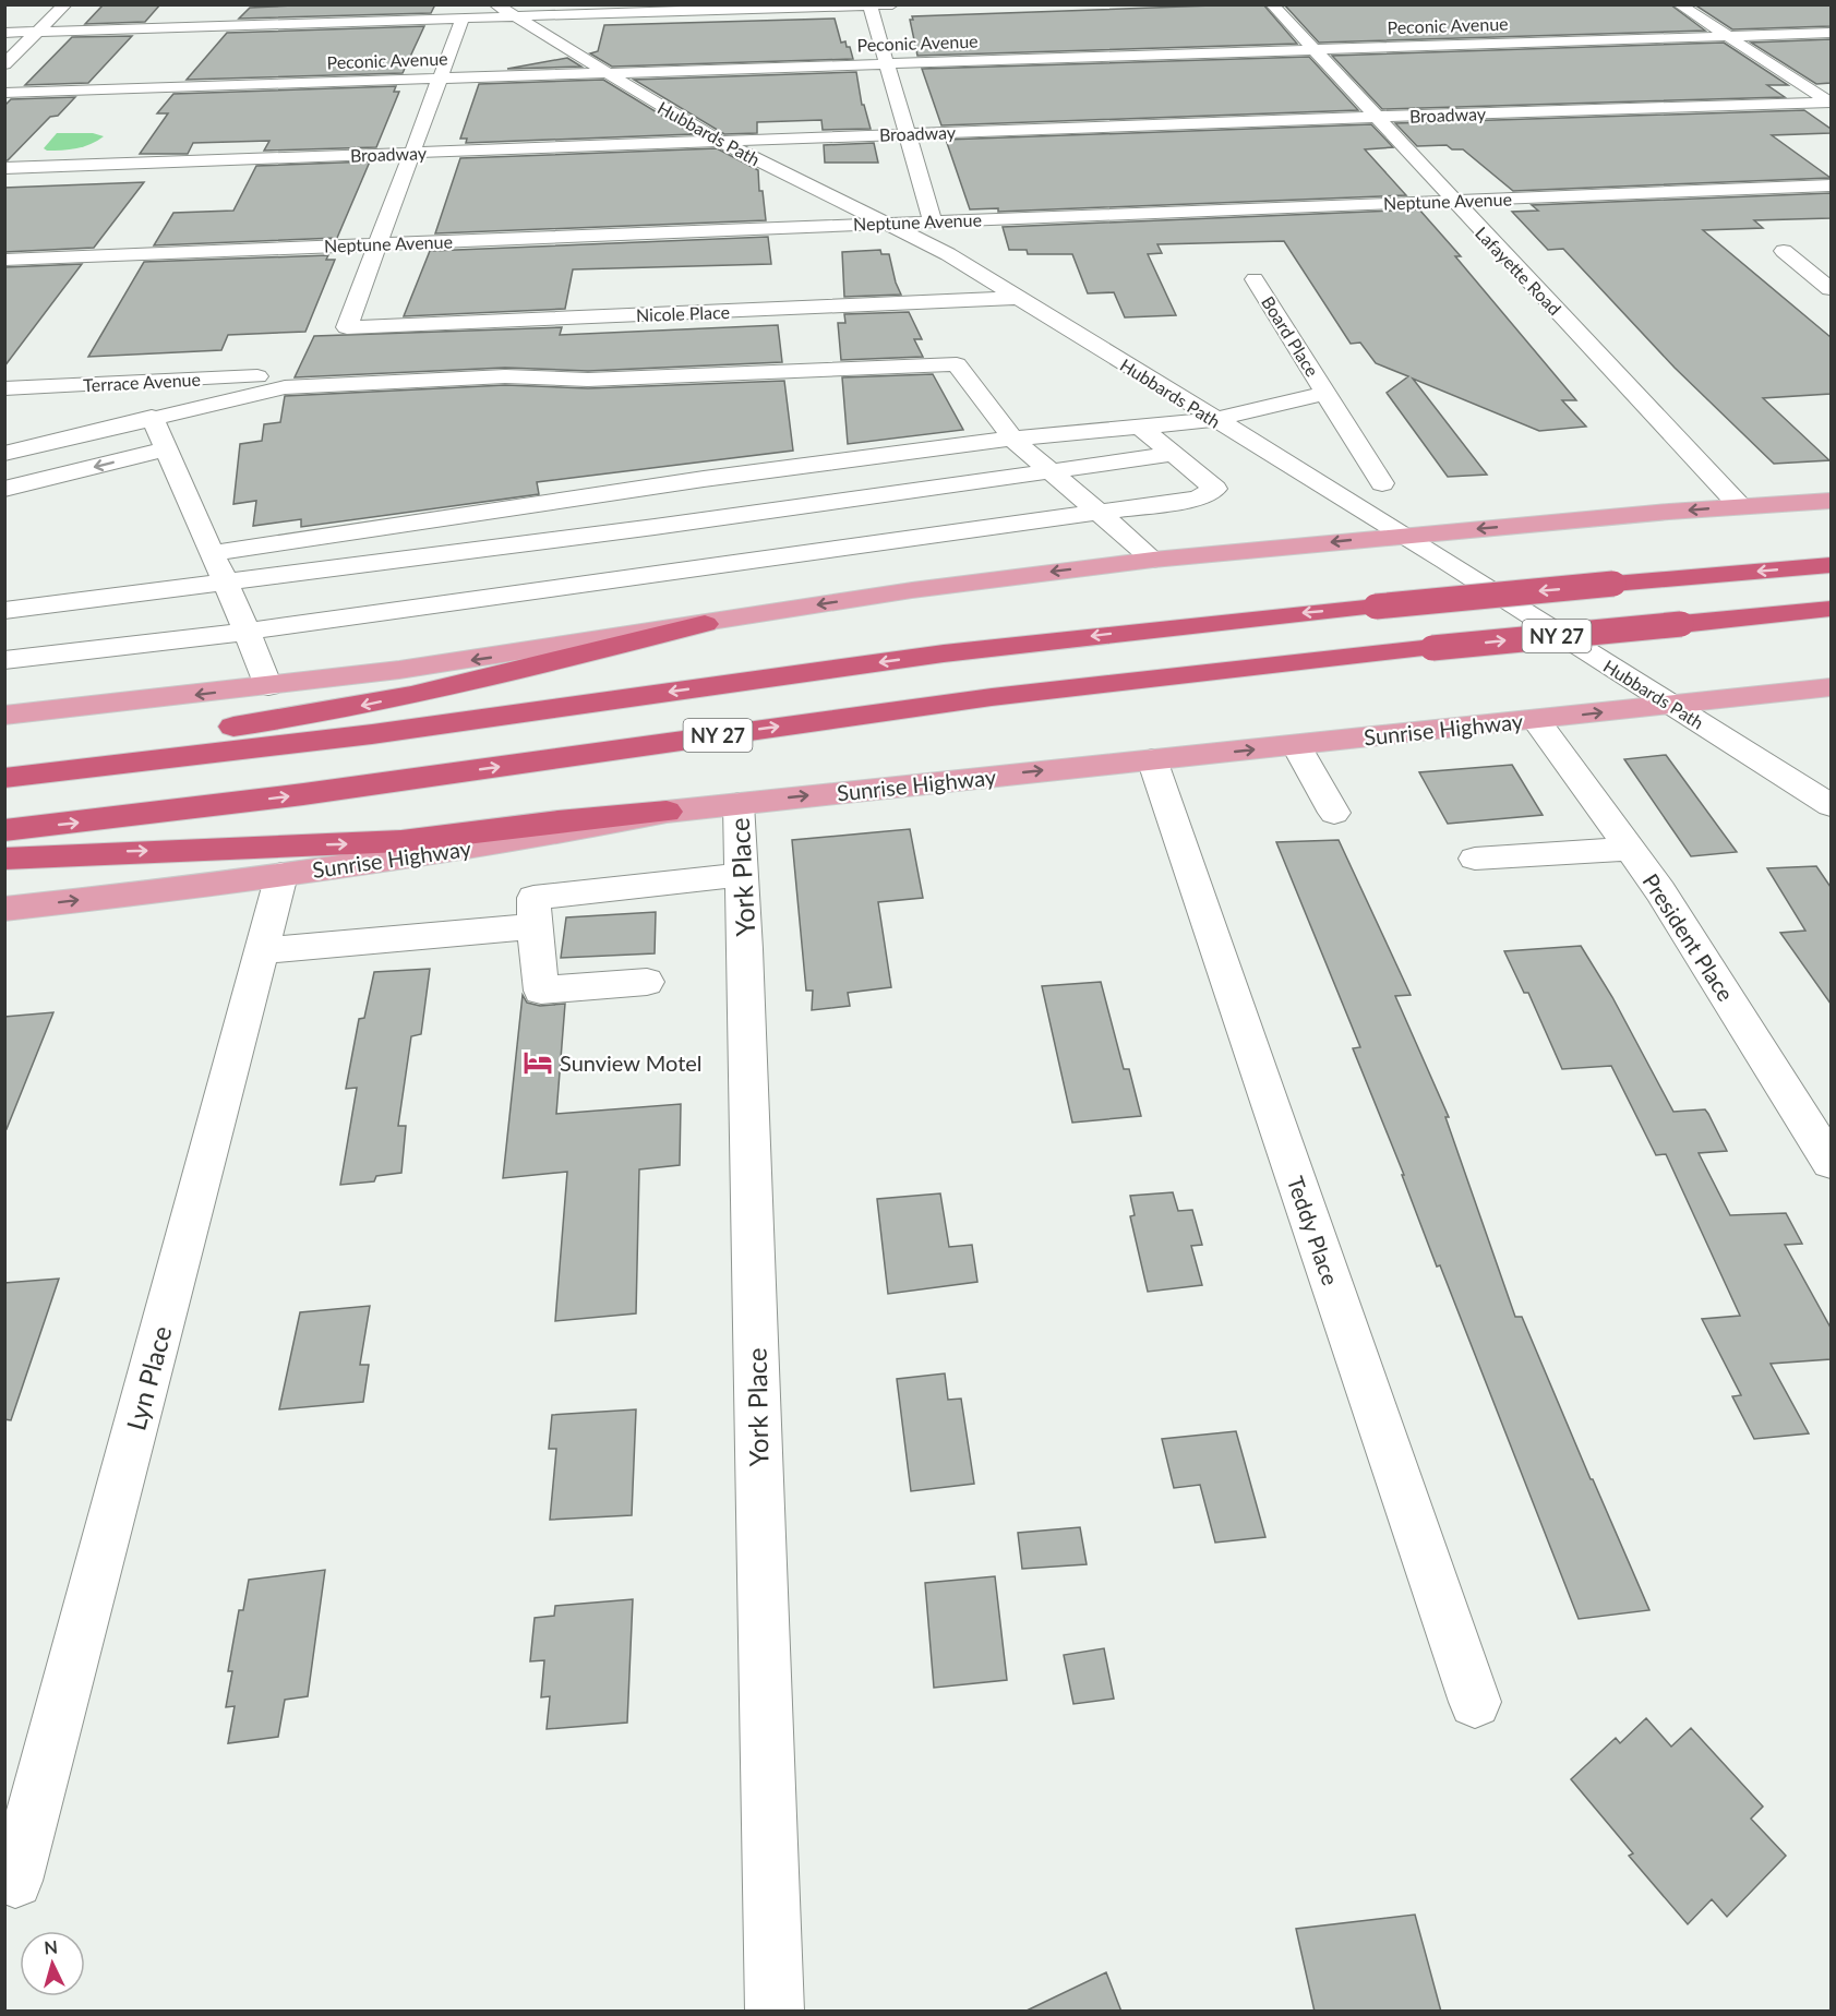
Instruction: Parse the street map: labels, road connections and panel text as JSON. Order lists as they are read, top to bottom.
{
  "streets": {
    "highway": ["NY 27"],
    "main road": ["Sunrise Highway"],
    "street": [
      "Peconic Avenue",
      "Broadway",
      "Hubbards Path",
      "Neptune Avenue",
      "Lafayette Road",
      "Nicole Place",
      "Board Place",
      "Terrace Avenue",
      "York Place",
      "President Place",
      "Teddy Place",
      "Lyn Place"
    ]
  },
  "crossings": [
    ["Peconic Avenue", "Hubbards Path"],
    ["Peconic Avenue", "Lafayette Road"],
    ["Broadway", "Hubbards Path"],
    ["Broadway", "Lafayette Road"],
    ["Hubbards Path", "Neptune Avenue"],
    ["Hubbards Path", "Nicole Place"],
    ["Hubbards Path", "Board Place"],
    ["Hubbards Path", "Sunrise Highway"],
    ["Neptune Avenue", "Lafayette Road"],
    ["Neptune Avenue", "Nicole Place"],
    ["Sunrise Highway", "York Place"],
    ["Sunrise Highway", "President Place"],
    ["Sunrise Highway", "Teddy Place"],
    ["Sunrise Highway", "Lyn Place"]
  ],
  "places": {
    "hotel": ["Sunview Motel"]
  },
  "north": "top"
}
